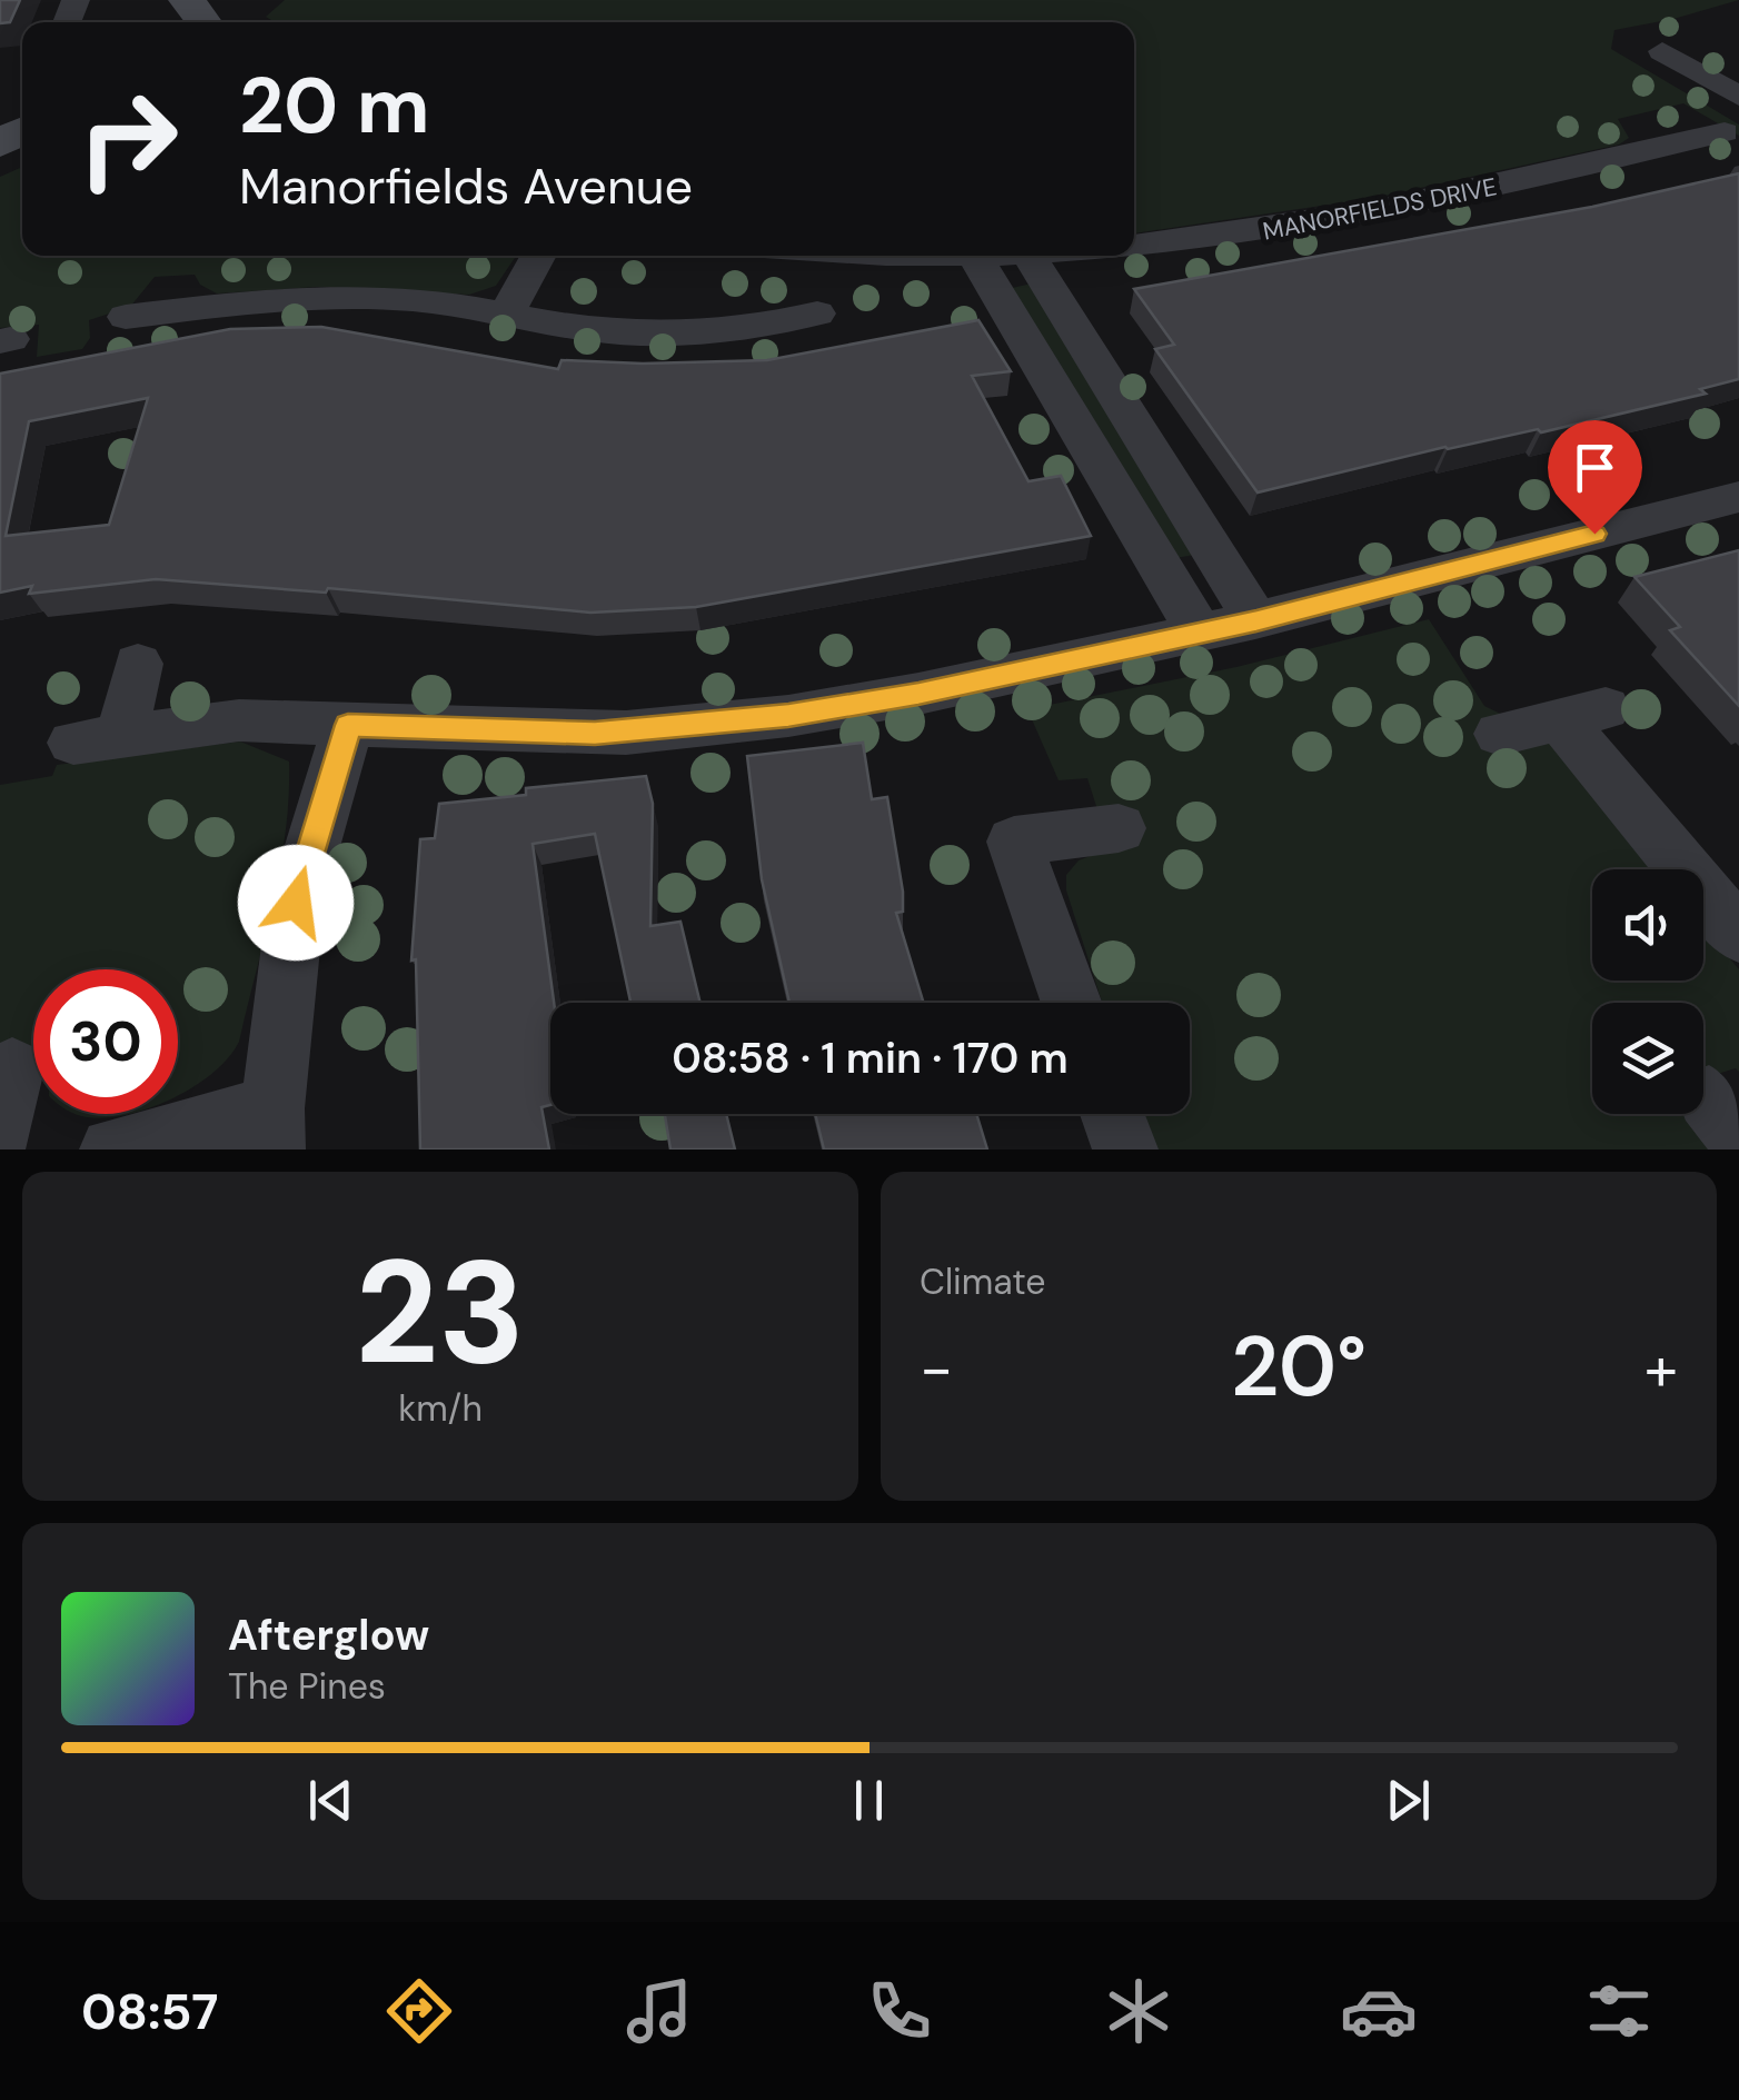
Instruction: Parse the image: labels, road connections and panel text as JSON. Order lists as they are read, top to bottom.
{
  "streets": {
    "street": ["MANORFIELDS DRIVE"]
  },
  "page": {
    "turn": ["20 m", "Manorfields Avenue"],
    "limit": "30",
    "trip": "08:58 · 1 min · 170 m",
    "tile": [
      ["23", "km/h"],
      "Climate"
    ],
    "heat": ["−", "20°", "+"],
    "song": ["Afterglow", "The Pines"],
    "tabs": "08:57"
  }
}
